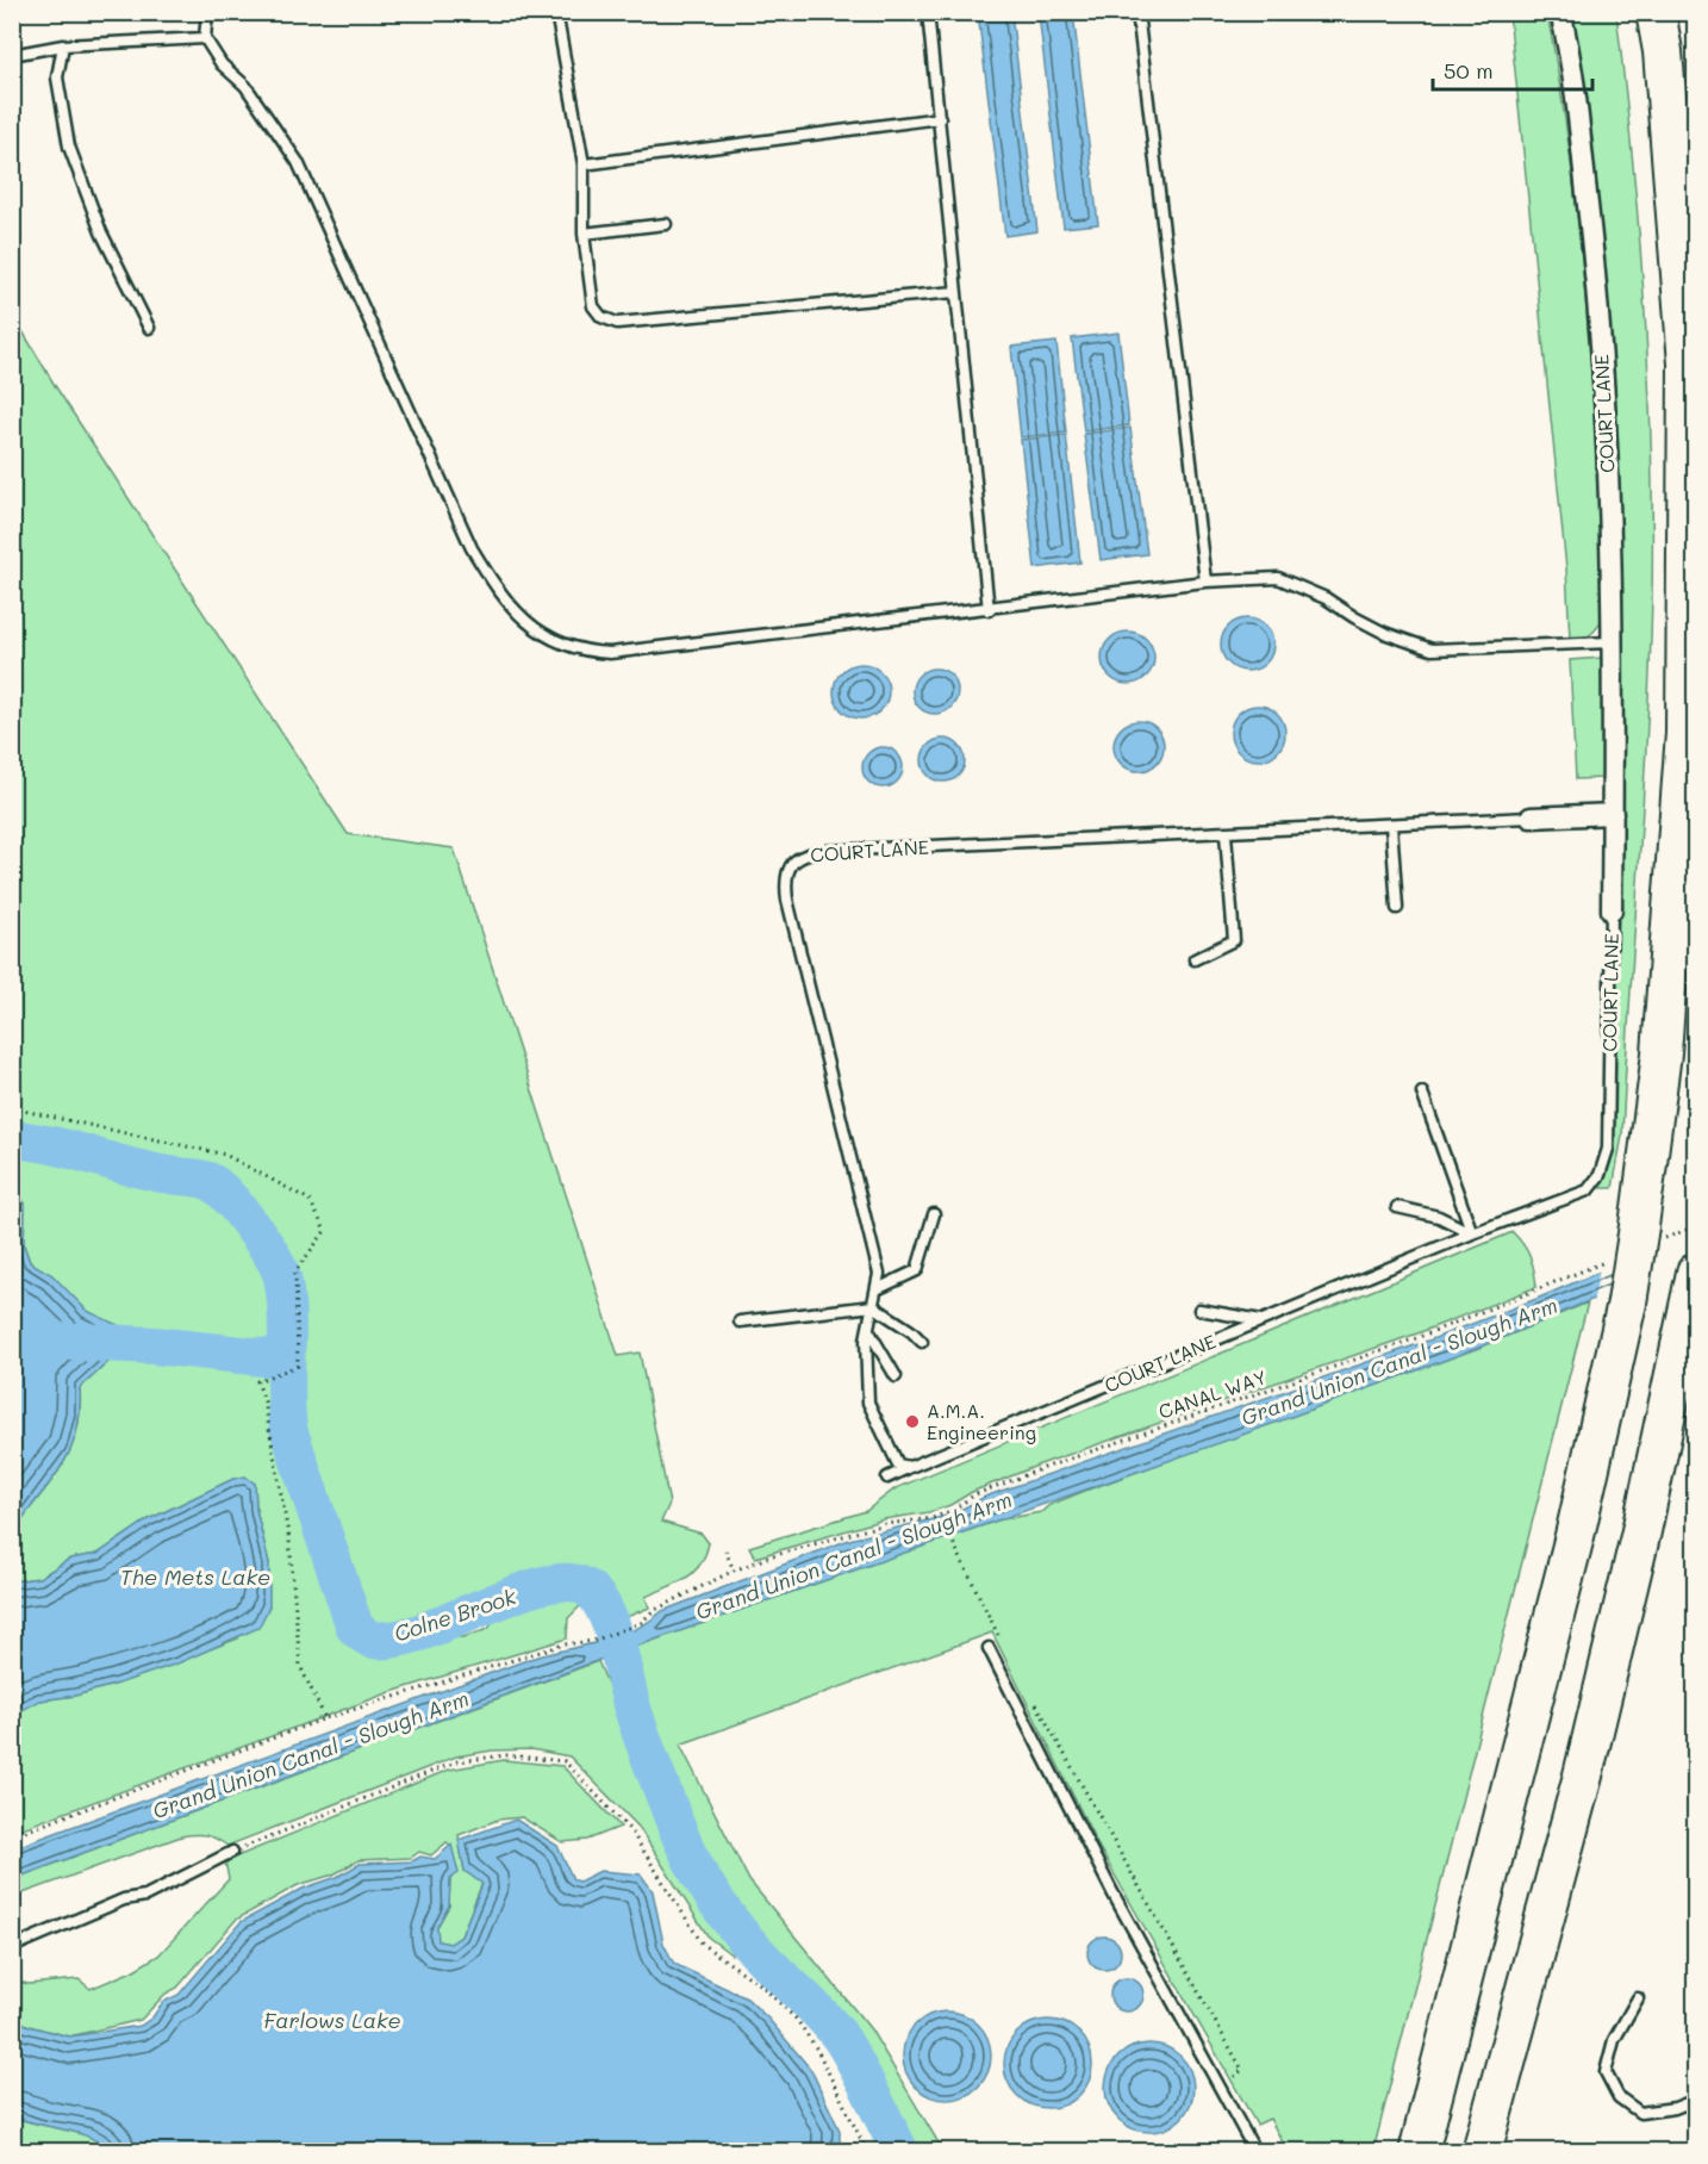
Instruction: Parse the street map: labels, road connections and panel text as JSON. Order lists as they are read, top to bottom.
{
  "streets": {
    "street": ["COURT LANE"],
    "path": ["CANAL WAY"]
  },
  "water": [
    "Grand Union Canal - Slough Arm",
    "The Mets Lake",
    "Colne Brook",
    "Farlows Lake"
  ],
  "places": ["A.M.A. Engineering"],
  "scale_bar": "50 m"
}
